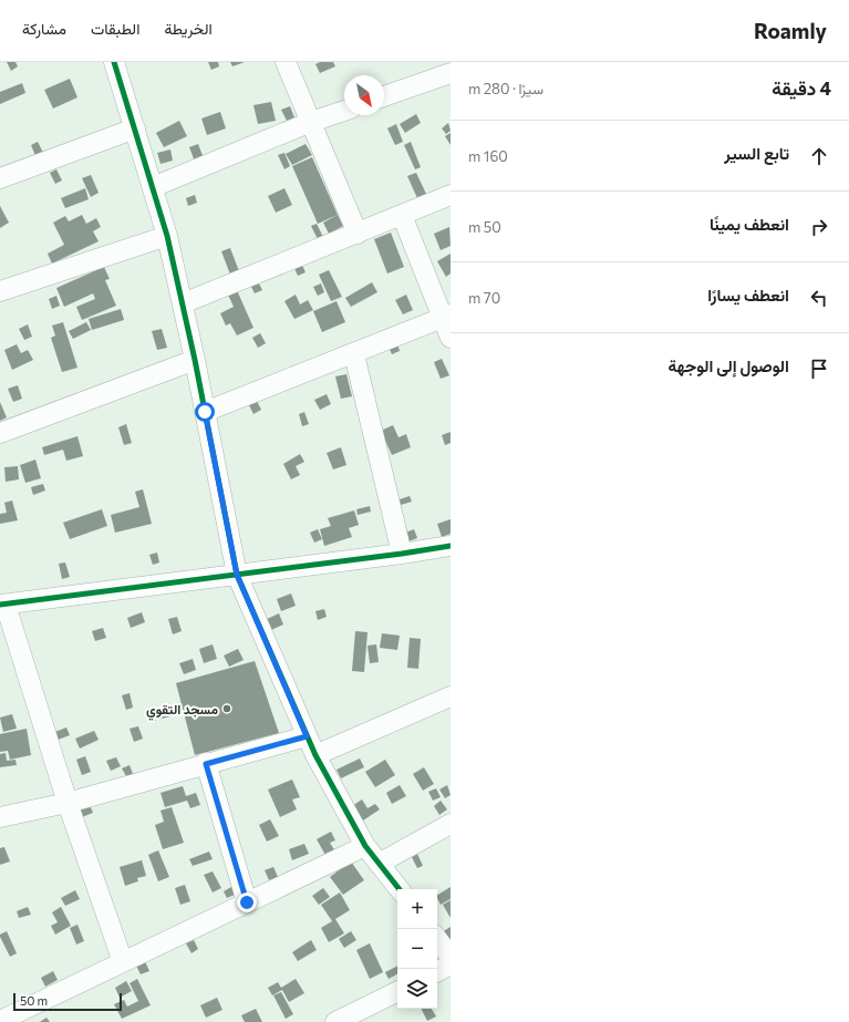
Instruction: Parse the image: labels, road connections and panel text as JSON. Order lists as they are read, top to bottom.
{
  "places": ["مسجد التقوي"],
  "scale_bar": "50 m",
  "north": "bottom right",
  "page": {
    "header": "Roamly",
    "nav": ["الخريطة", "الطبقات", "مشاركة"],
    "heading": ["4 دقيقة", "سيرًا · 280 m"],
    "list": [
      ["تابع السير", "160 m"],
      ["انعطف يمينًا", "50 m"],
      ["انعطف يسارًا", "70 m"],
      "الوصول إلى الوجهة"
    ],
    "map_buttons": ["+", "−"],
    "scale": "50 m"
  }
}
